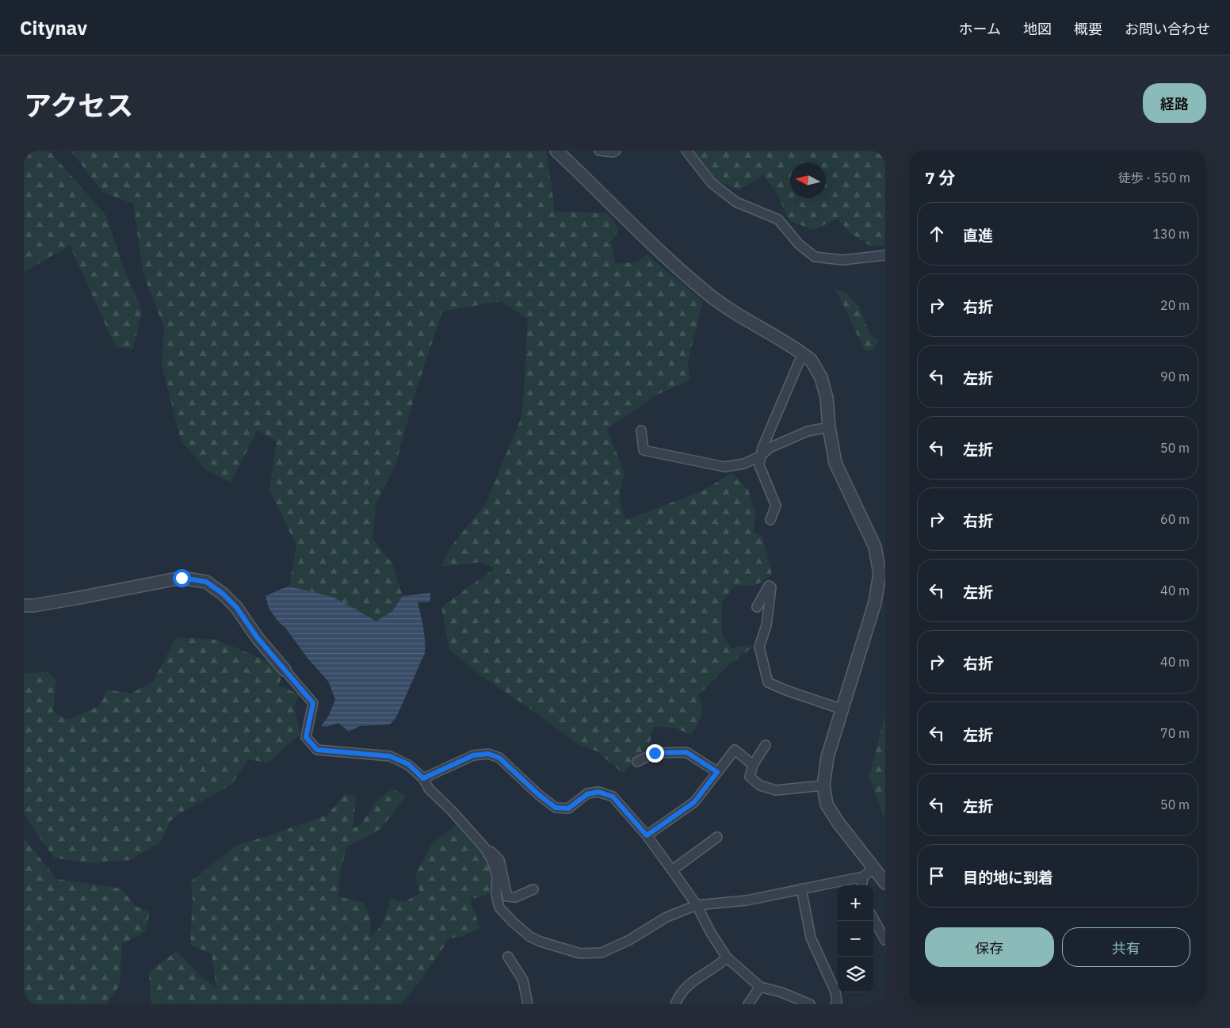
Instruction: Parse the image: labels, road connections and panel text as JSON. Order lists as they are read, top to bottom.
{
  "north": "left",
  "page": {
    "header": "Citynav",
    "nav": [
      "ホーム",
      "地図",
      "概要",
      "お問い合わせ"
    ],
    "title": "アクセス",
    "buttons": [
      "経路",
      ["保存", "共有"]
    ],
    "heading": ["7 分", "徒歩 · 550 m"],
    "list": [
      ["直進", "130 m"],
      ["右折", "20 m"],
      ["左折", "90 m"],
      ["左折", "50 m"],
      ["右折", "60 m"],
      ["左折", "40 m"],
      ["右折", "40 m"],
      ["左折", "70 m"],
      ["左折", "50 m"],
      "目的地に到着"
    ],
    "map_buttons": ["+", "−"]
  }
}
